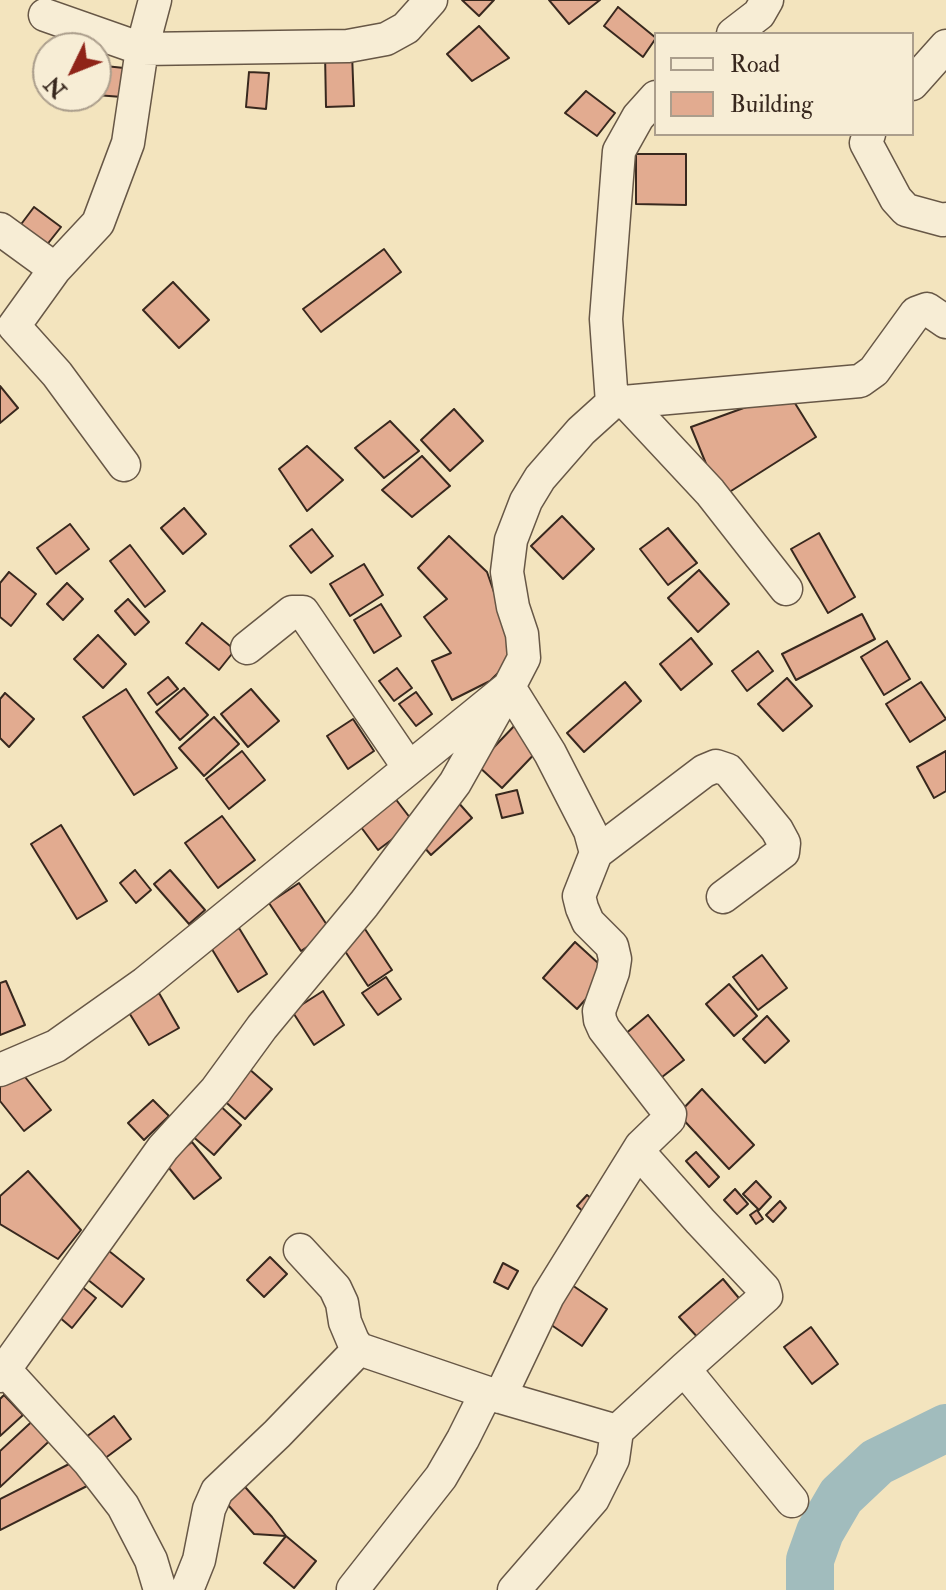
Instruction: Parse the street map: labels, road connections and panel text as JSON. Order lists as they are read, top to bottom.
{
  "legend": ["Road", "Building"],
  "north": "bottom left"
}
